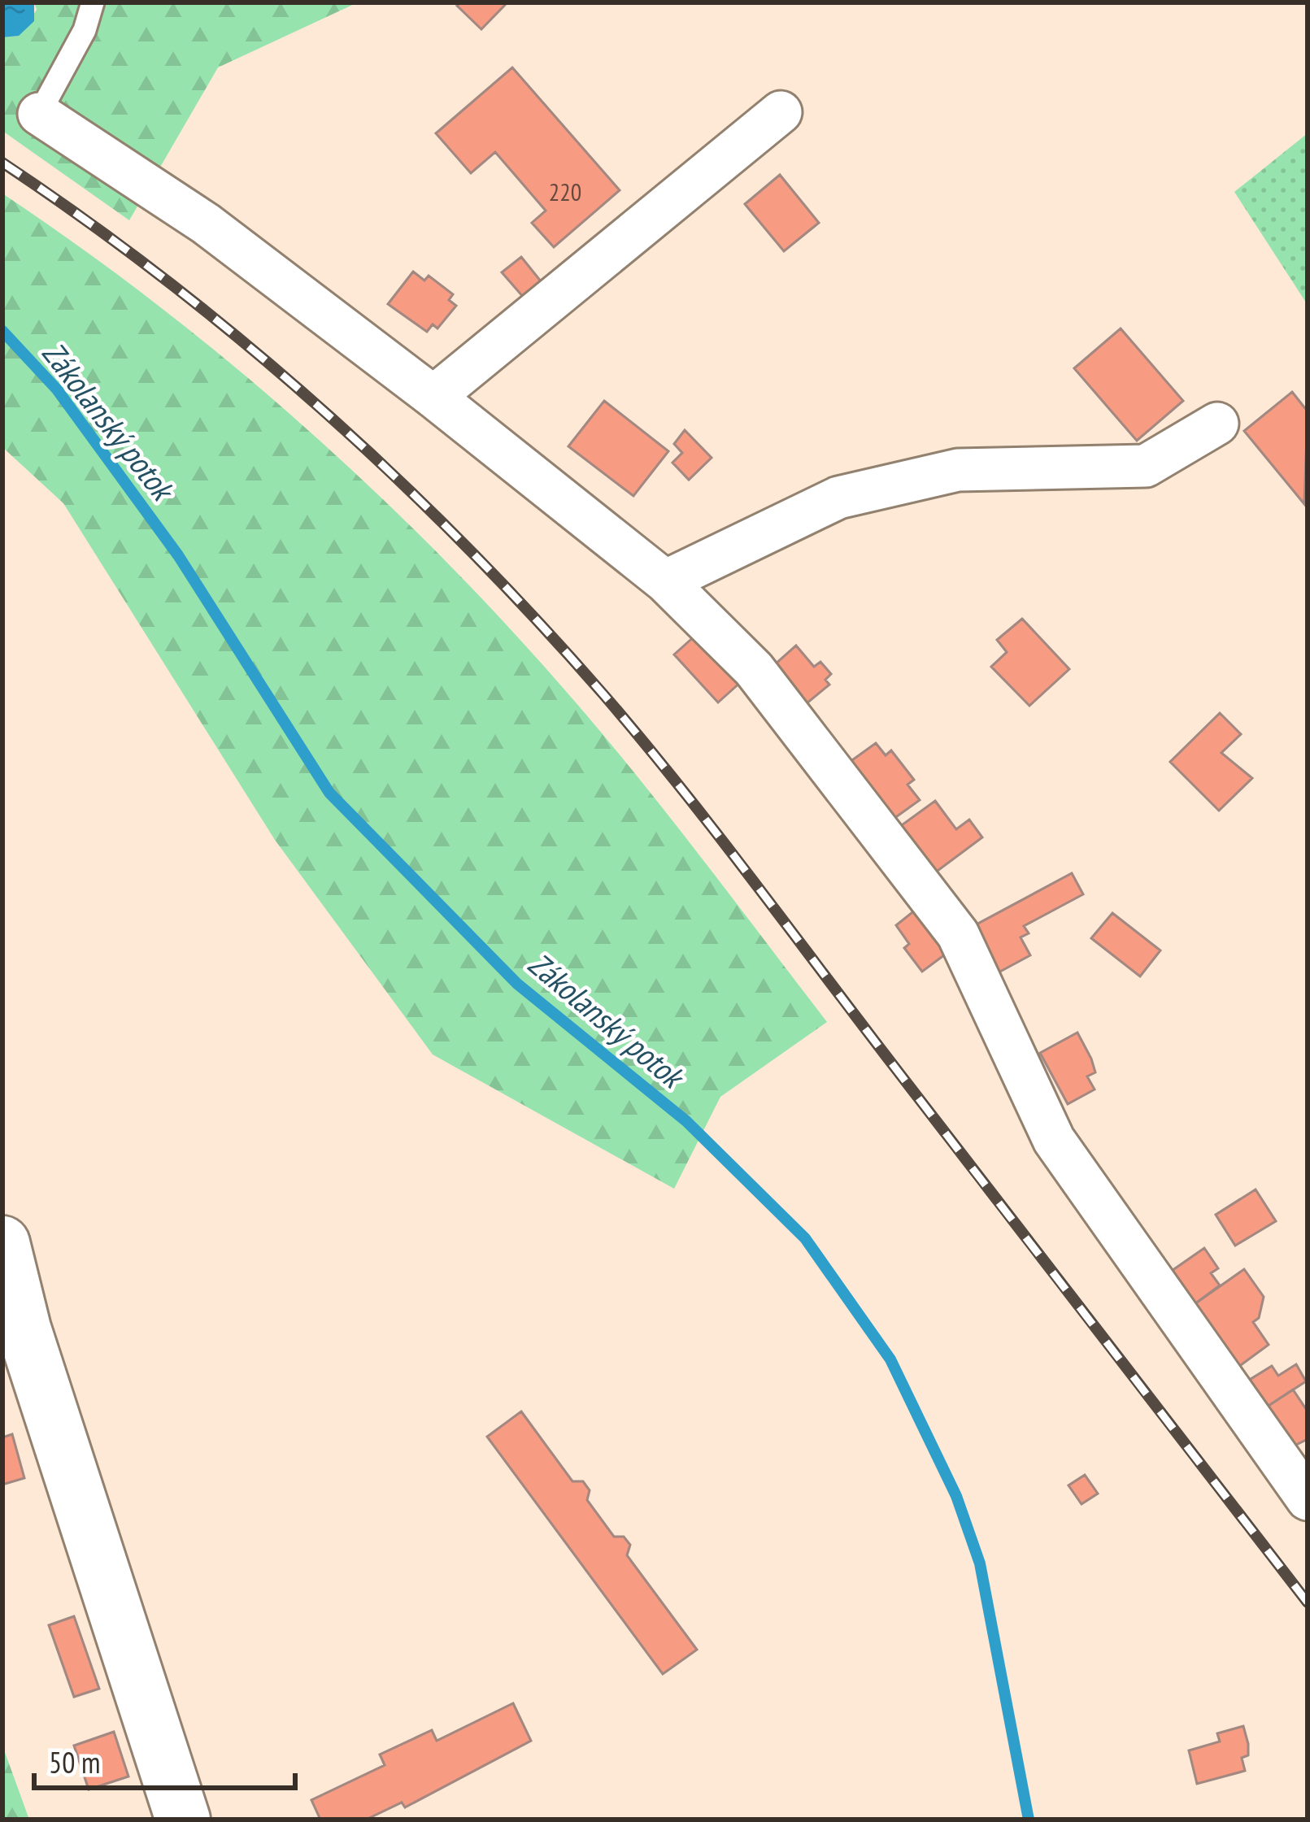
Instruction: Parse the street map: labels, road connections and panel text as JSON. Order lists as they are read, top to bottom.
{
  "water": ["Zákolanský potok"],
  "house_numbers": ["220"],
  "scale_bar": "50 m"
}
